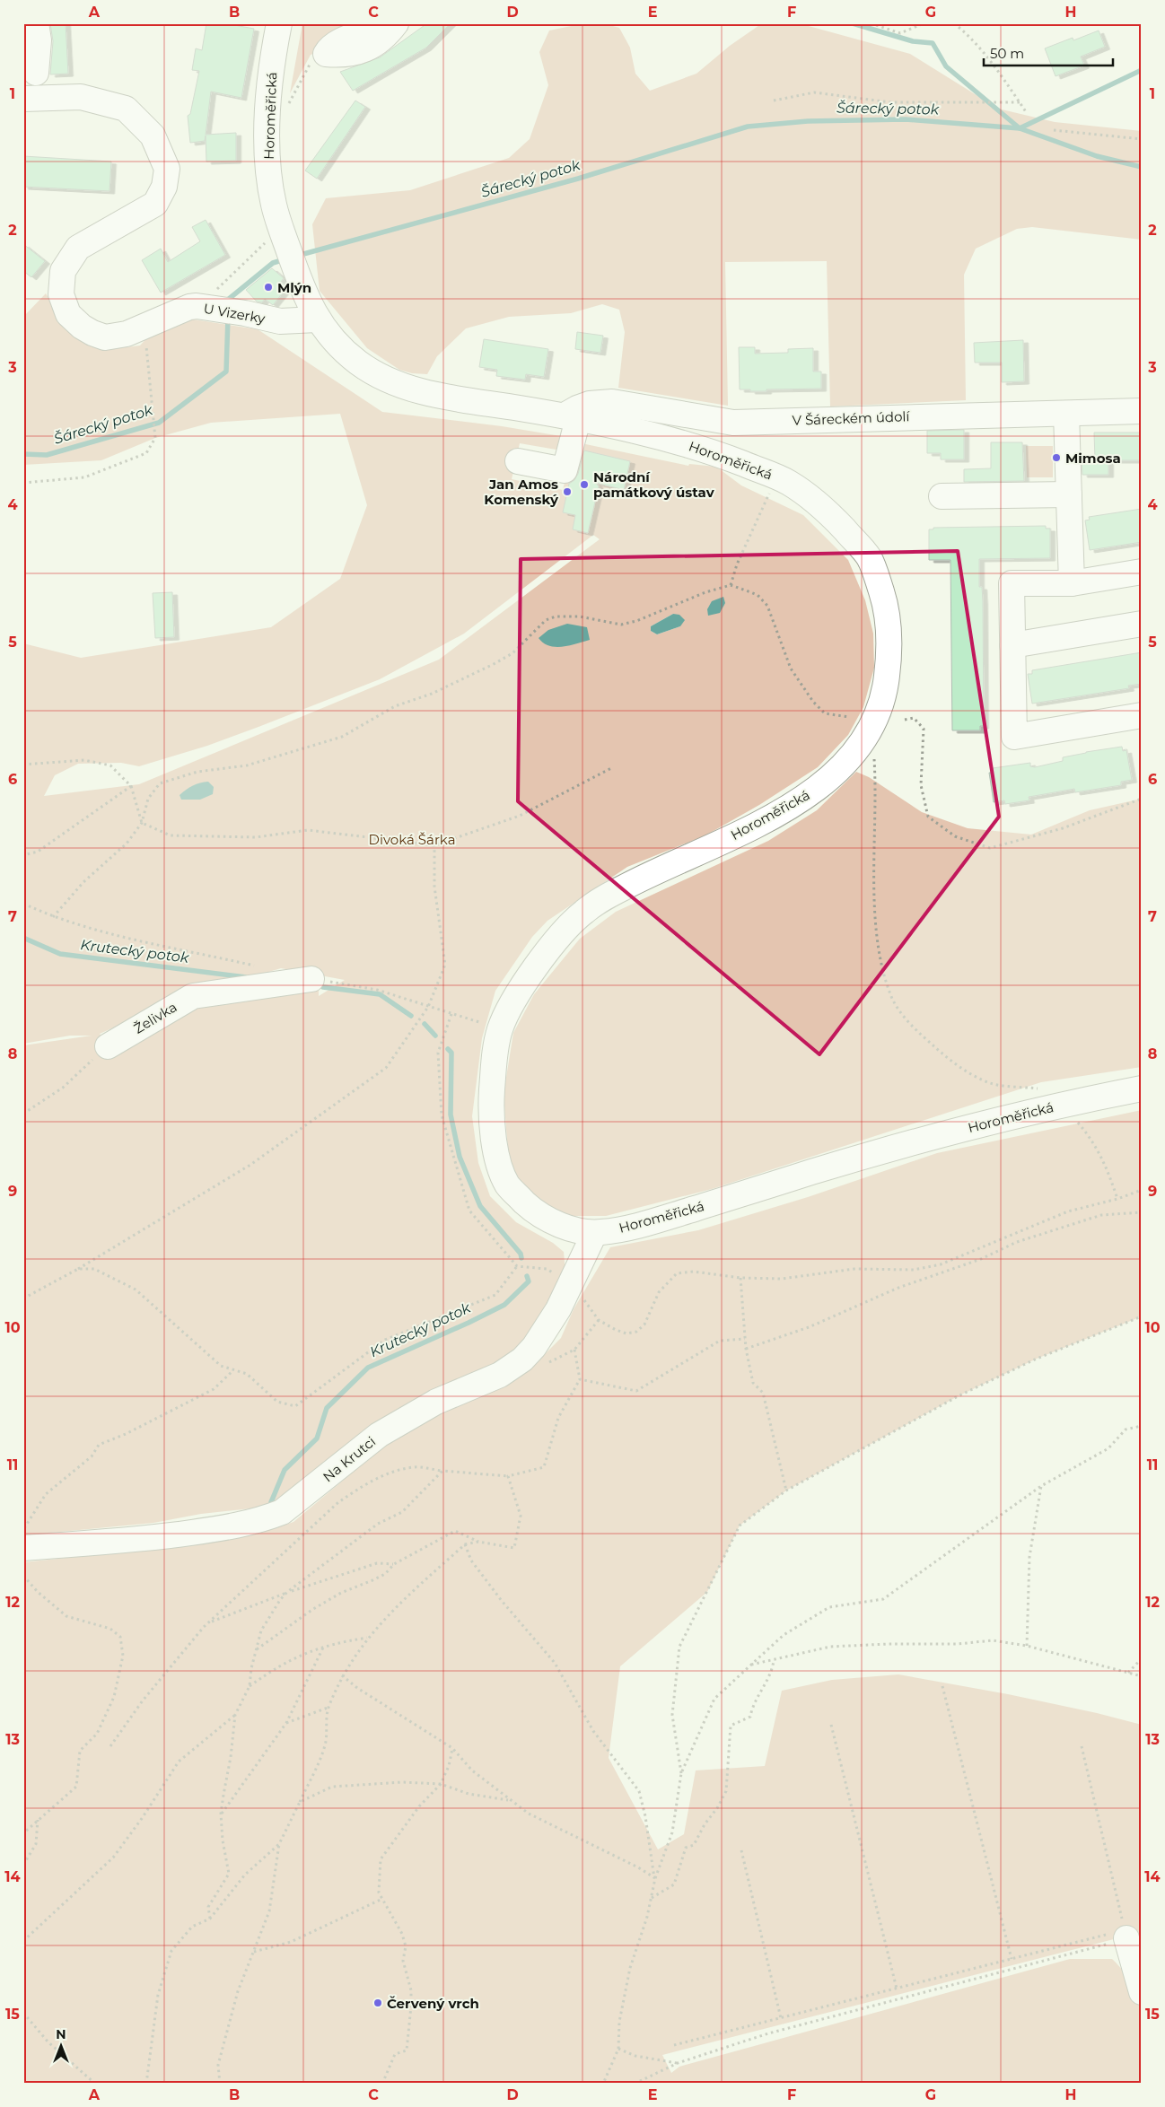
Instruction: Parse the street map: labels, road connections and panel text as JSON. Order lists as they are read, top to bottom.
{
  "streets": {
    "street": [
      "Horoměřická",
      "U Vizerky",
      "V Šáreckém údolí",
      "Želivka",
      "Na Krutci"
    ]
  },
  "crossings": [
    ["Horoměřická", "U Vizerky"],
    ["Horoměřická", "V Šáreckém údolí"],
    ["Horoměřická", "Na Krutci"]
  ],
  "water": ["Šárecký potok", "Krutecký potok"],
  "parks": ["Divoká Šárka"],
  "places": [
    "Mlýn",
    "Mimosa",
    "Národní památkový ústav",
    "Jan Amos Komenský",
    "Červený vrch"
  ],
  "scale_bar": "50 m",
  "north": "top",
  "grid": {
    "columns": [
      "A",
      "B",
      "C",
      "D",
      "E",
      "F",
      "G",
      "H"
    ],
    "rows": [
      "1",
      "2",
      "3",
      "4",
      "5",
      "6",
      "7",
      "8",
      "9",
      "10",
      "11",
      "12",
      "13",
      "14",
      "15"
    ]
  }
}
